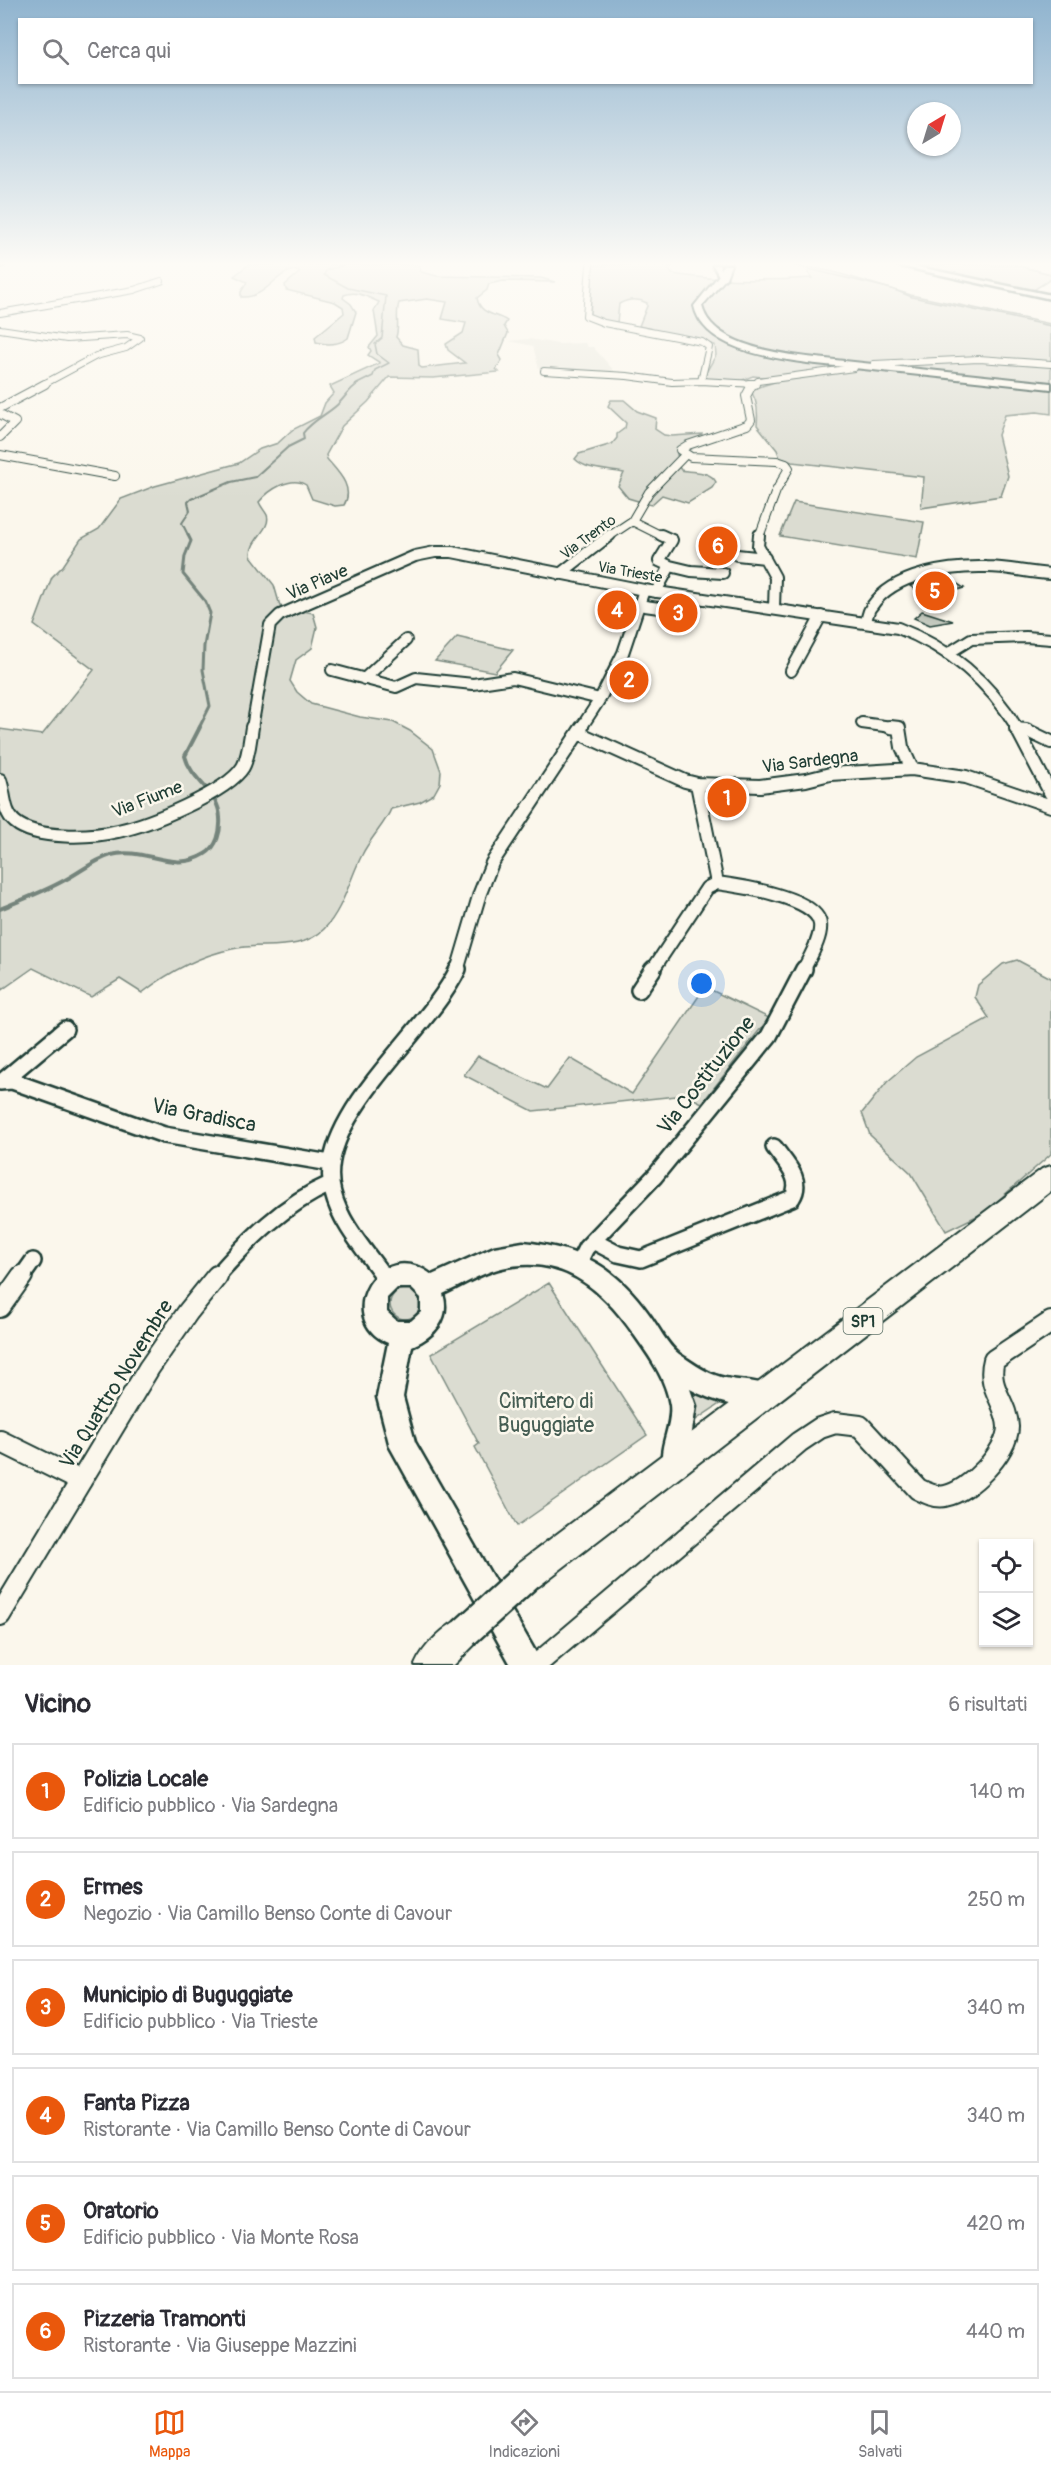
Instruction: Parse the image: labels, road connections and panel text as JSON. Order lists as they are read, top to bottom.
{
  "streets": {
    "main road": ["SP1"],
    "street": [
      "Via Trento",
      "Via Trieste",
      "Via Piave",
      "Via Sardegna",
      "Via Fiume",
      "Via Costituzione",
      "Via Gradisca",
      "Via Quattro Novembre"
    ]
  },
  "crossings": [
    ["Via Trento", "Via Trieste"],
    ["Via Trieste", "Via Piave"],
    ["Via Piave", "Via Fiume"]
  ],
  "parks": ["Cimitero di Buguggiate"],
  "north": "top right",
  "page": {
    "search": "Cerca qui",
    "pins": [
      "6",
      "5",
      "4",
      "3",
      "2",
      "1"
    ],
    "heading": ["Vicino", "6 risultati"],
    "list": [
      {
        "mark": "1",
        "name": "Polizia Locale",
        "note": "Edificio pubblico · Via Sardegna",
        "value": "140 m"
      },
      {
        "mark": "2",
        "name": "Ermes",
        "note": "Negozio · Via Camillo Benso Conte di Cavour",
        "value": "250 m"
      },
      {
        "mark": "3",
        "name": "Municipio di Buguggiate",
        "note": "Edificio pubblico · Via Trieste",
        "value": "340 m"
      },
      {
        "mark": "4",
        "name": "Fanta Pizza",
        "note": "Ristorante · Via Camillo Benso Conte di Cavour",
        "value": "340 m"
      },
      {
        "mark": "5",
        "name": "Oratorio",
        "note": "Edificio pubblico · Via Monte Rosa",
        "value": "420 m"
      },
      {
        "mark": "6",
        "name": "Pizzeria Tramonti",
        "note": "Ristorante · Via Giuseppe Mazzini",
        "value": "440 m"
      }
    ],
    "nav": ["Mappa", "Indicazioni", "Salvati"]
  }
}
